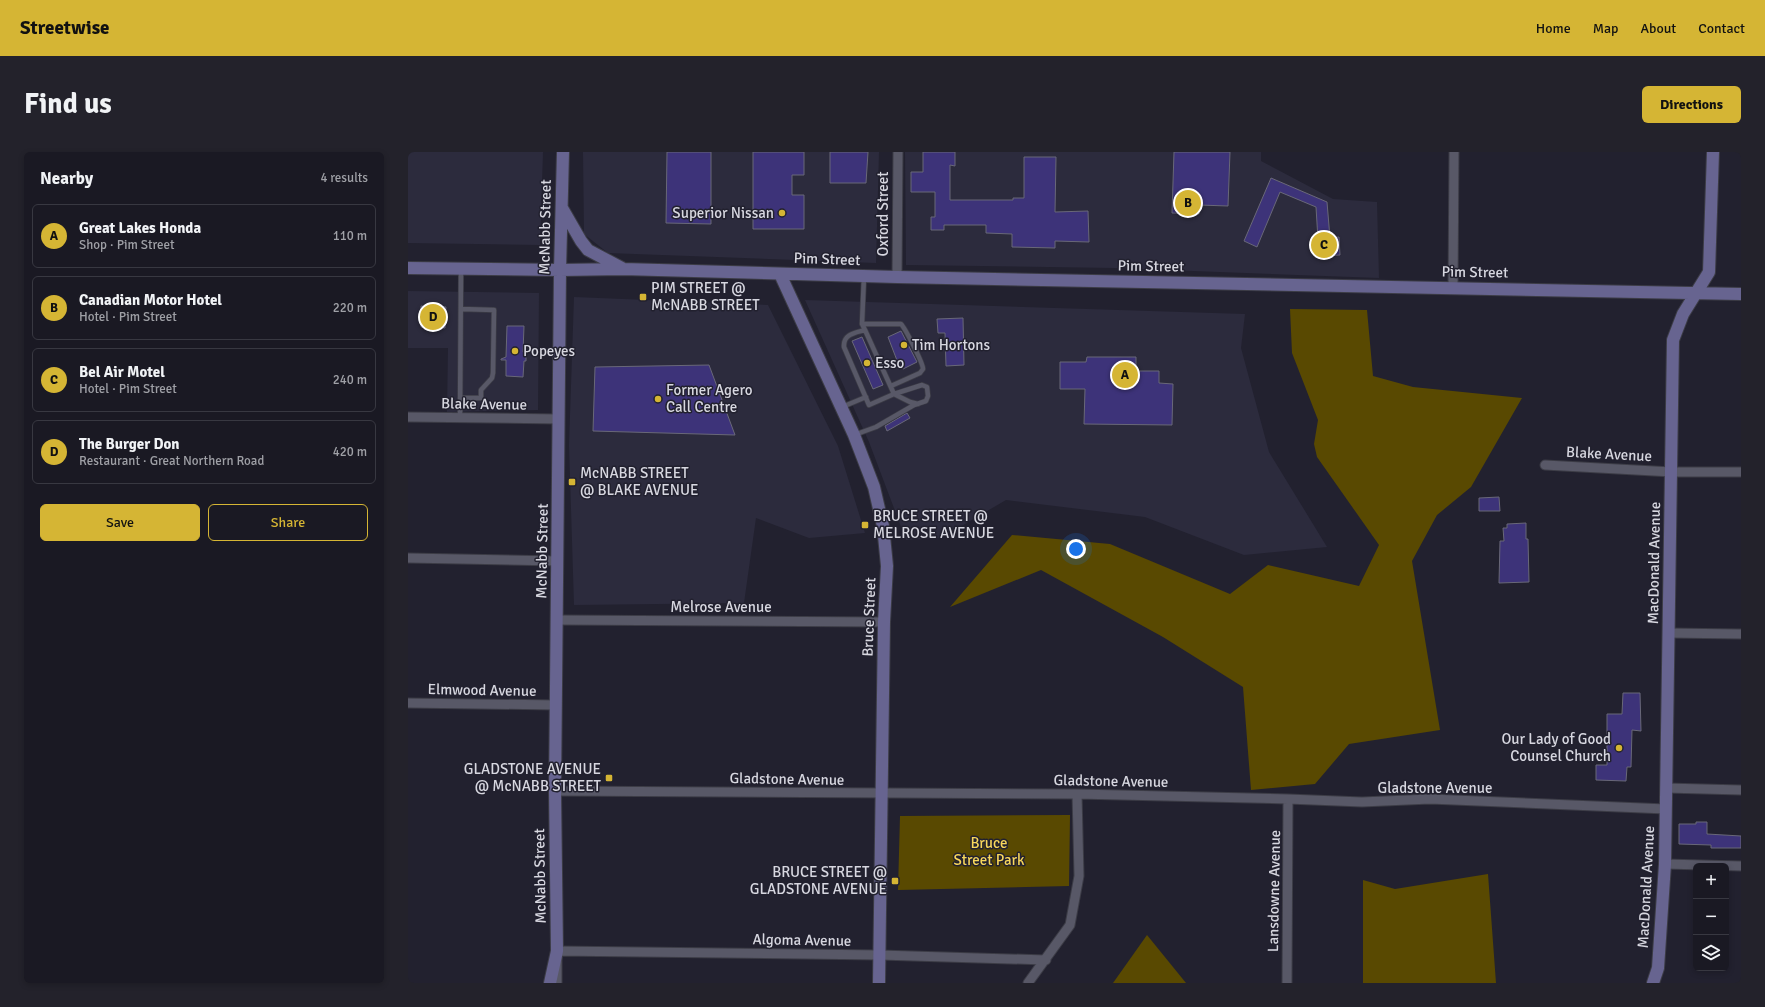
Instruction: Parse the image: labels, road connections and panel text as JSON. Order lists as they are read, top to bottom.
{
  "streets": {
    "main road": [
      "McNabb Street",
      "Pim Street",
      "MacDonald Avenue",
      "Bruce Street"
    ],
    "street": [
      "Oxford Street",
      "Blake Avenue",
      "Melrose Avenue",
      "Elmwood Avenue",
      "Gladstone Avenue",
      "Lansdowne Avenue",
      "Algoma Avenue"
    ]
  },
  "crossings": [
    ["Oxford Street", "Pim Street"],
    ["McNabb Street", "Pim Street"],
    ["McNabb Street", "Blake Avenue"],
    ["McNabb Street", "Melrose Avenue"],
    ["McNabb Street", "Elmwood Avenue"],
    ["McNabb Street", "Gladstone Avenue"],
    ["McNabb Street", "Algoma Avenue"],
    ["Pim Street", "MacDonald Avenue"],
    ["Pim Street", "Bruce Street"],
    ["Blake Avenue", "MacDonald Avenue"],
    ["MacDonald Avenue", "Gladstone Avenue"],
    ["Melrose Avenue", "Bruce Street"],
    ["Bruce Street", "Gladstone Avenue"],
    ["Bruce Street", "Algoma Avenue"],
    ["Gladstone Avenue", "Lansdowne Avenue"]
  ],
  "parks": ["Bruce Street Park"],
  "places": {
    "other": [
      "Superior Nissan",
      "Tim Hortons",
      "Popeyes",
      "Esso",
      "Former Agero Call Centre",
      "Our Lady of Good Counsel Church"
    ],
    "transit": [
      "PIM STREET @ McNABB STREET",
      "McNABB STREET @ BLAKE AVENUE",
      "BRUCE STREET @ MELROSE AVENUE",
      "GLADSTONE AVENUE @ McNABB STREET",
      "BRUCE STREET @ GLADSTONE AVENUE"
    ]
  },
  "page": {
    "header": "Streetwise",
    "nav": [
      "Home",
      "Map",
      "About",
      "Contact"
    ],
    "buttons": [
      "Directions",
      ["Save", "Share"]
    ],
    "title": "Find us",
    "heading": ["Nearby", "4 results"],
    "pins": [
      "B",
      "C",
      "D",
      "A"
    ],
    "list": [
      {
        "mark": "A",
        "name": "Great Lakes Honda",
        "note": "Shop · Pim Street",
        "value": "110 m"
      },
      {
        "mark": "B",
        "name": "Canadian Motor Hotel",
        "note": "Hotel · Pim Street",
        "value": "220 m"
      },
      {
        "mark": "C",
        "name": "Bel Air Motel",
        "note": "Hotel · Pim Street",
        "value": "240 m"
      },
      {
        "mark": "D",
        "name": "The Burger Don",
        "note": "Restaurant · Great Northern Road",
        "value": "420 m"
      }
    ],
    "map_buttons": ["+", "−"]
  }
}
